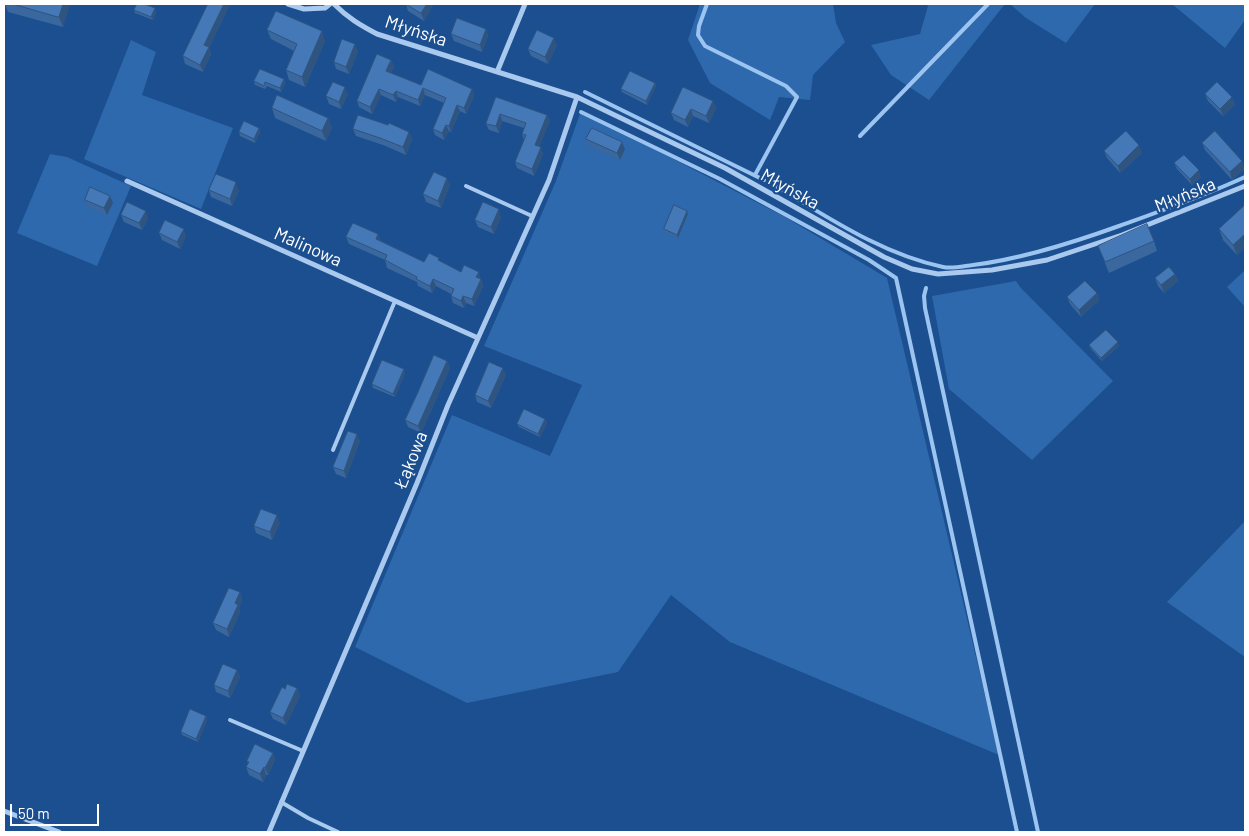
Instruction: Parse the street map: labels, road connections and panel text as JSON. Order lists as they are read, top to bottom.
{
  "streets": {
    "street": ["Młyńska", "Malinowa", "Łąkowa"]
  },
  "crossings": [
    ["Młyńska", "Łąkowa"],
    ["Malinowa", "Łąkowa"]
  ],
  "scale_bar": "50 m"
}
